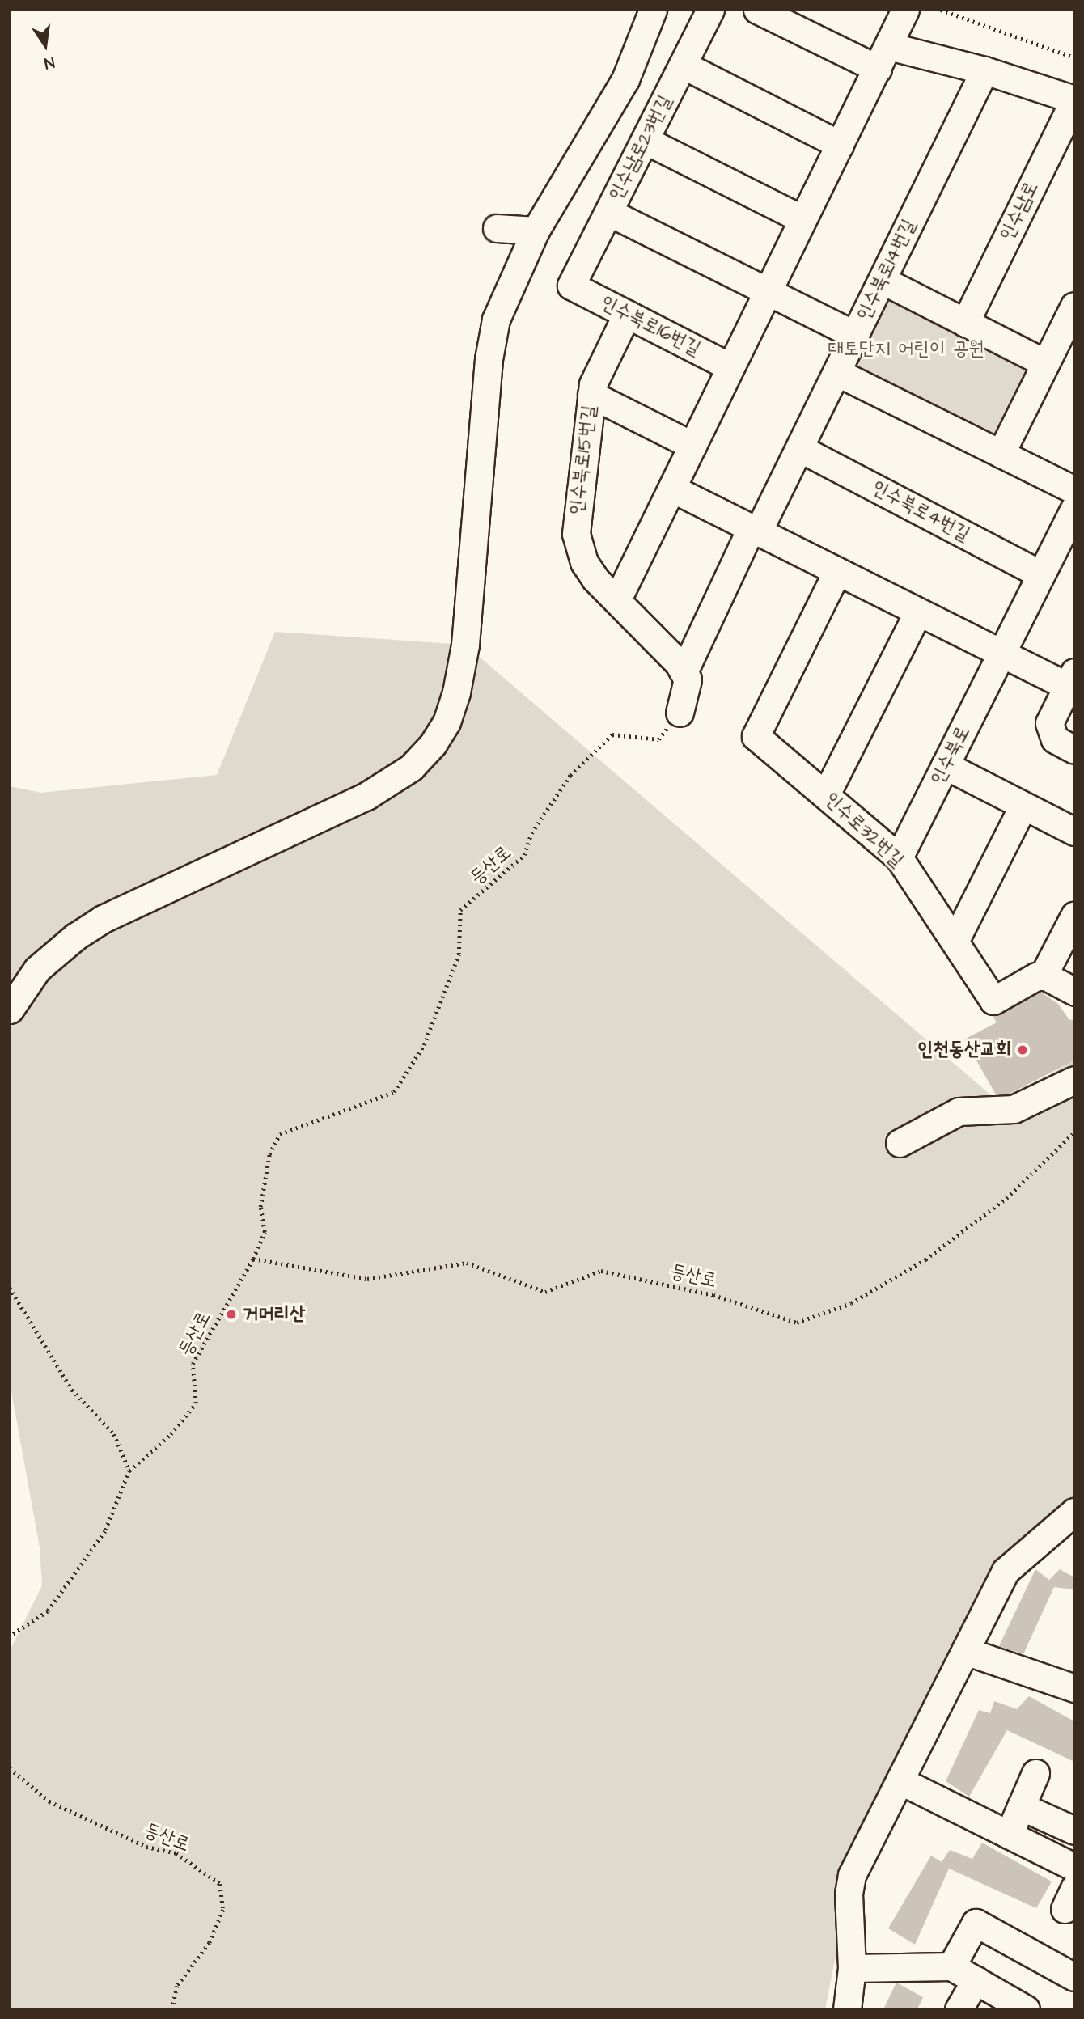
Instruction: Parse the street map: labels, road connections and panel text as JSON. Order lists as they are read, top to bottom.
{
  "streets": {
    "street": [
      "인수남로23번길",
      "인수남로",
      "인수북로14번길",
      "인수북로16번길",
      "인수북로15번길",
      "인수북로4번길",
      "인수북로",
      "인수로32번길"
    ],
    "path": ["등산로"]
  },
  "crossings": [
    ["인수남로23번길", "인수북로16번길"],
    ["인수남로", "인수북로14번길"],
    ["인수북로14번길", "인수북로4번길"],
    ["인수북로16번길", "인수북로15번길"],
    ["인수북로", "인수로32번길"]
  ],
  "parks": ["대토단지 어린이 공원"],
  "places": ["인천동산교회", "거머리산"],
  "north": "bottom"
}
